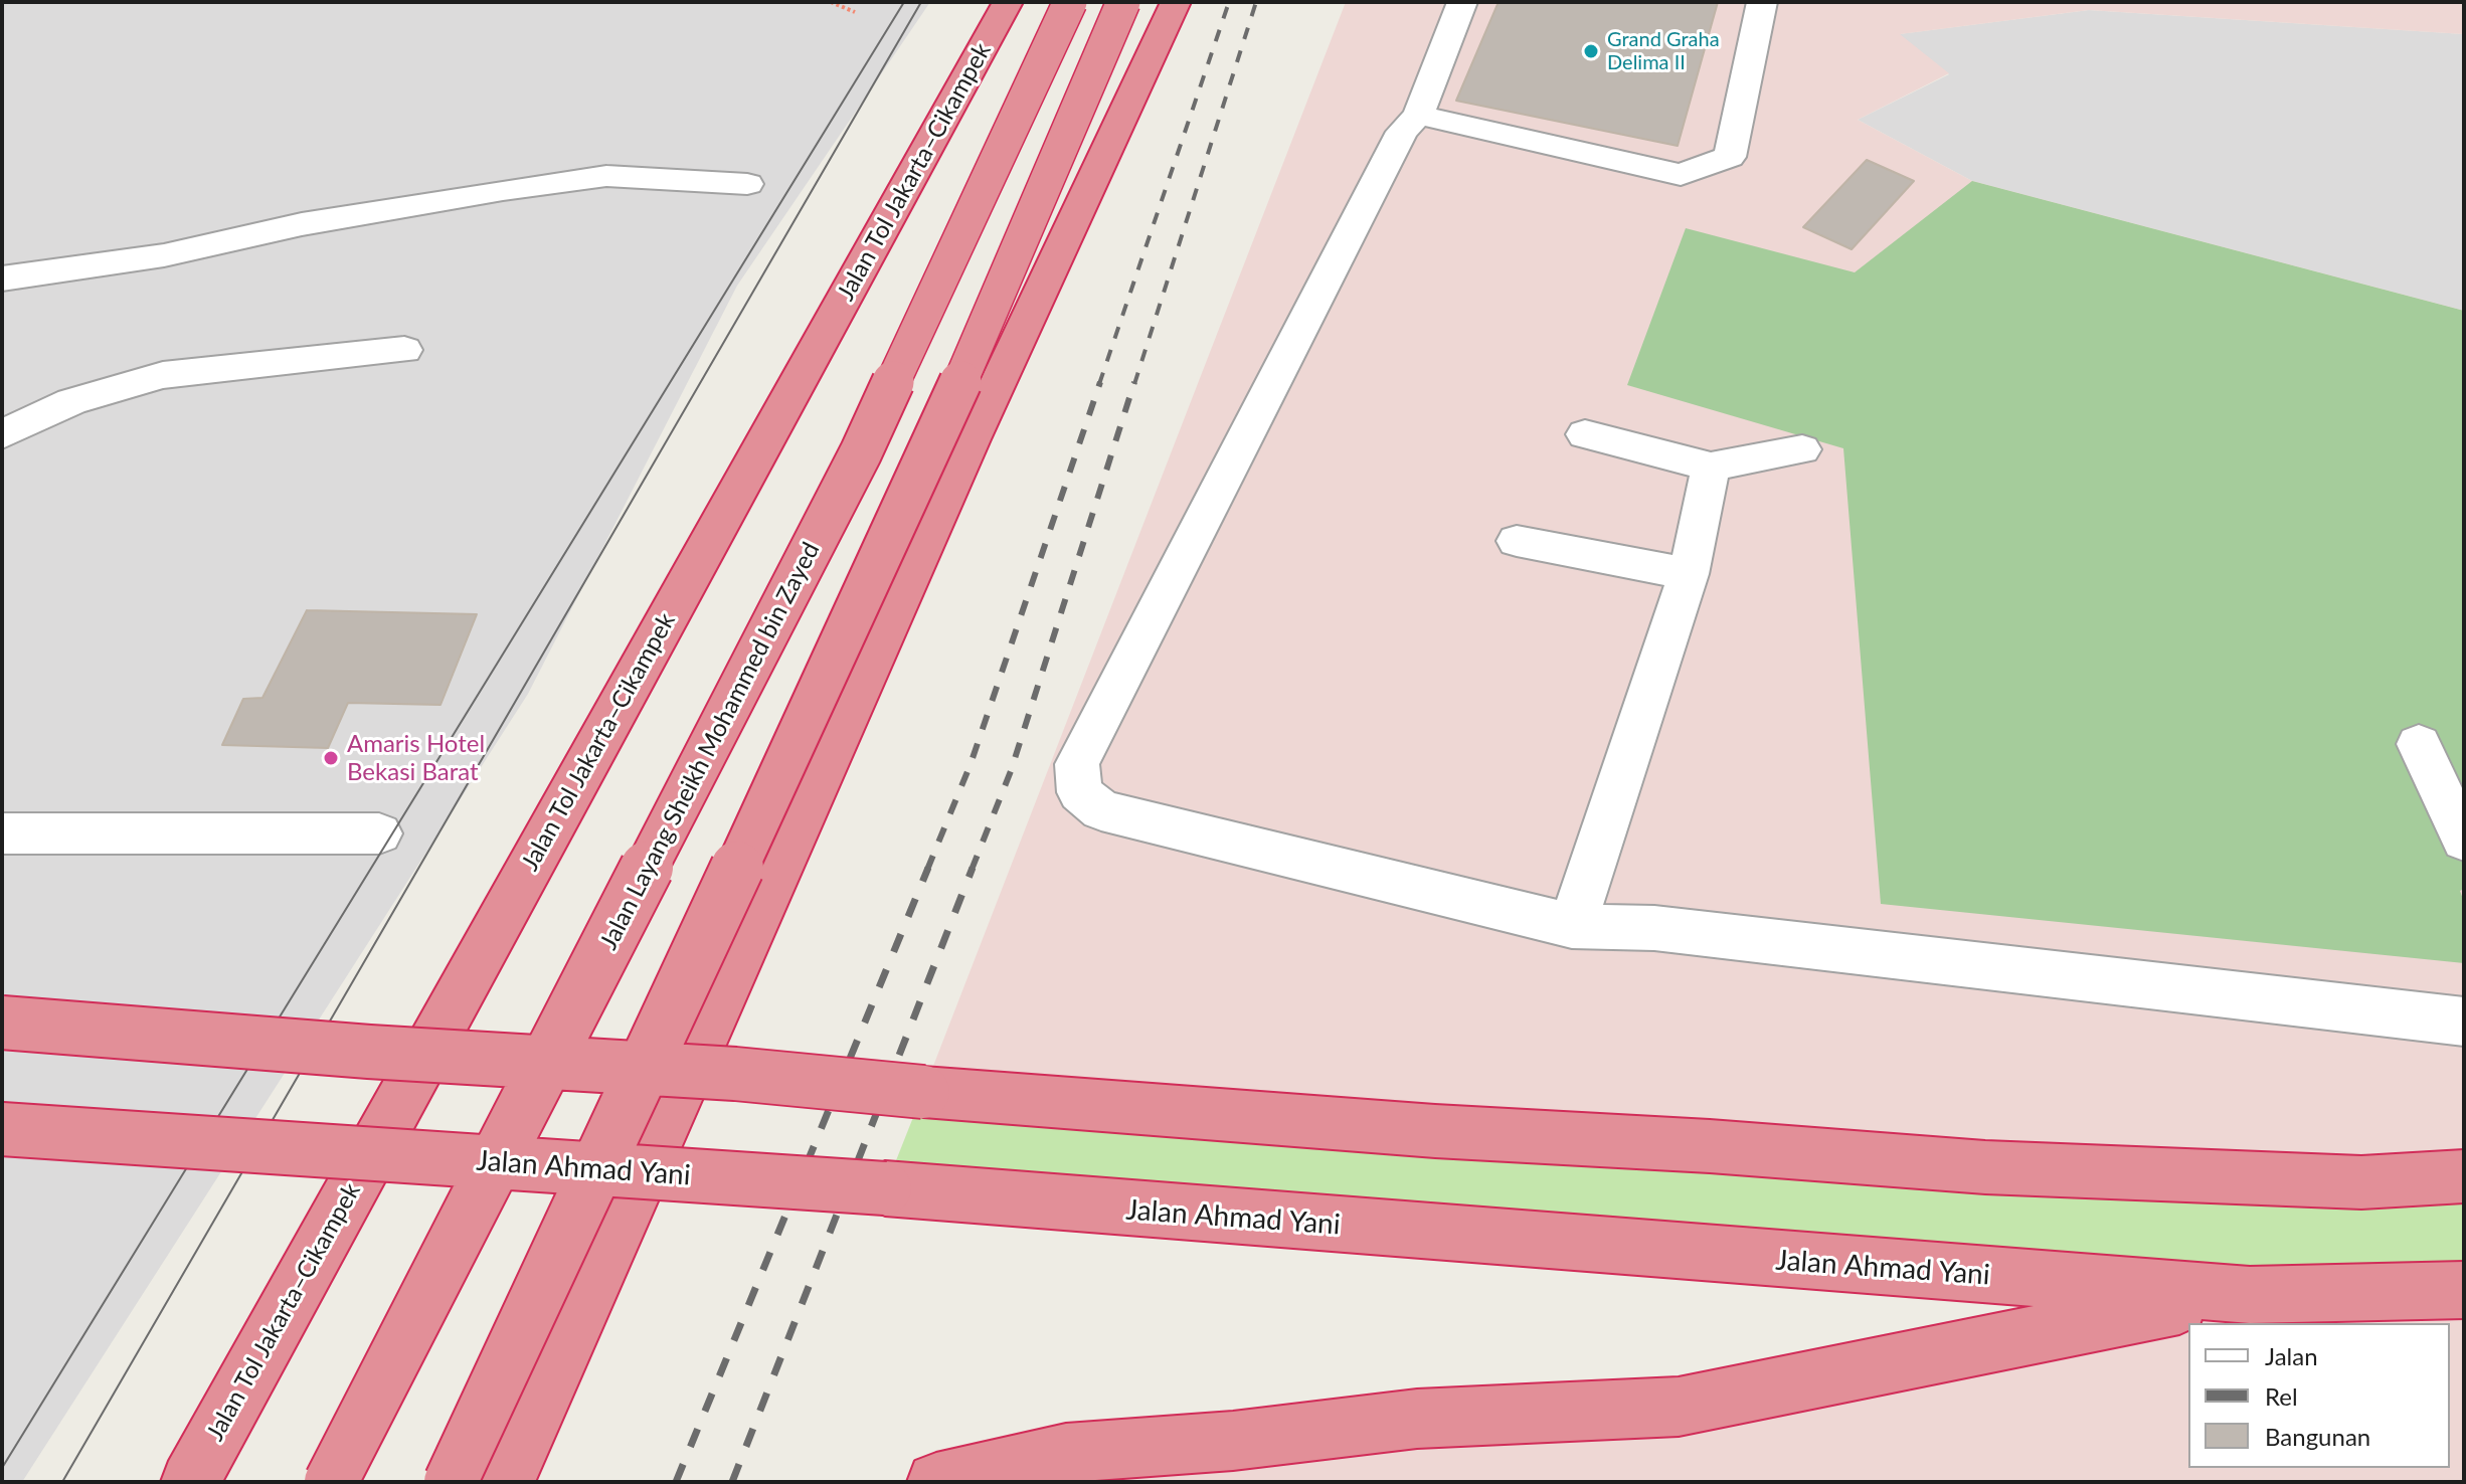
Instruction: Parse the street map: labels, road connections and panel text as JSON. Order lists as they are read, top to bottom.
{
  "streets": {
    "highway": ["Jalan Tol Jakarta–Cikampek", "Jalan Layang Sheikh Mohammed bin Zayed", "Jalan Ahmad Yani"]
  },
  "places": ["Grand Graha Delima II", "Amaris Hotel Bekasi Barat"],
  "legend": ["Jalan", "Rel", "Bangunan"]
}
